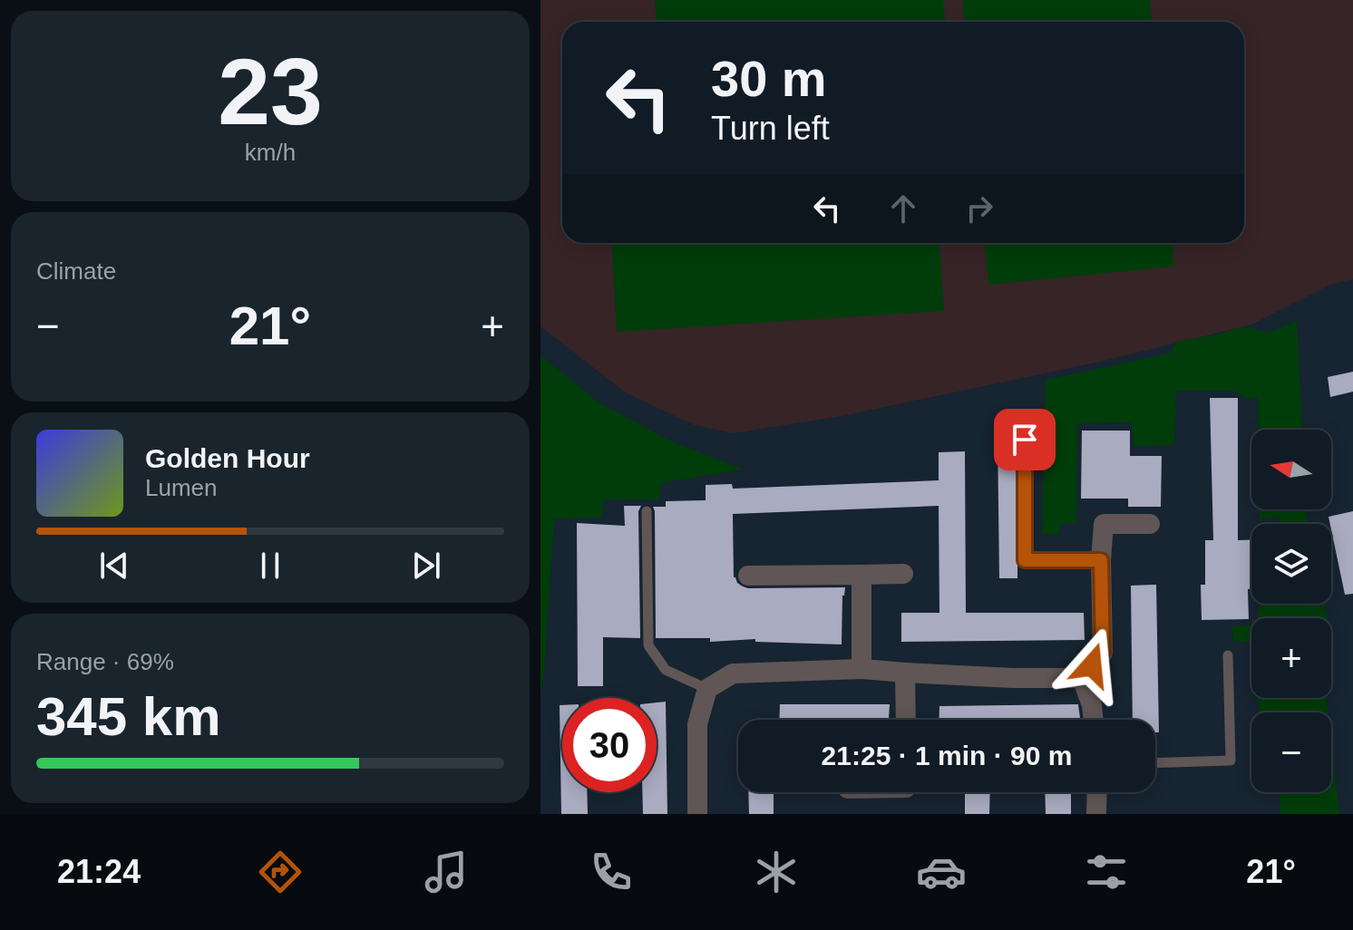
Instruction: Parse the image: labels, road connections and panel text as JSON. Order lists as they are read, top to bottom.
{
  "north": "left",
  "page": {
    "tile": [
      ["23", "km/h"],
      "Climate",
      ["Range · 69%", "345 km"]
    ],
    "turn": ["30 m", "Turn left"],
    "heat": ["−", "21°", "+"],
    "song": ["Golden Hour", "Lumen"],
    "map_buttons": ["+", "−"],
    "limit": "30",
    "trip": "21:25 · 1 min · 90 m",
    "tabs": ["21:24", "21°"]
  }
}
